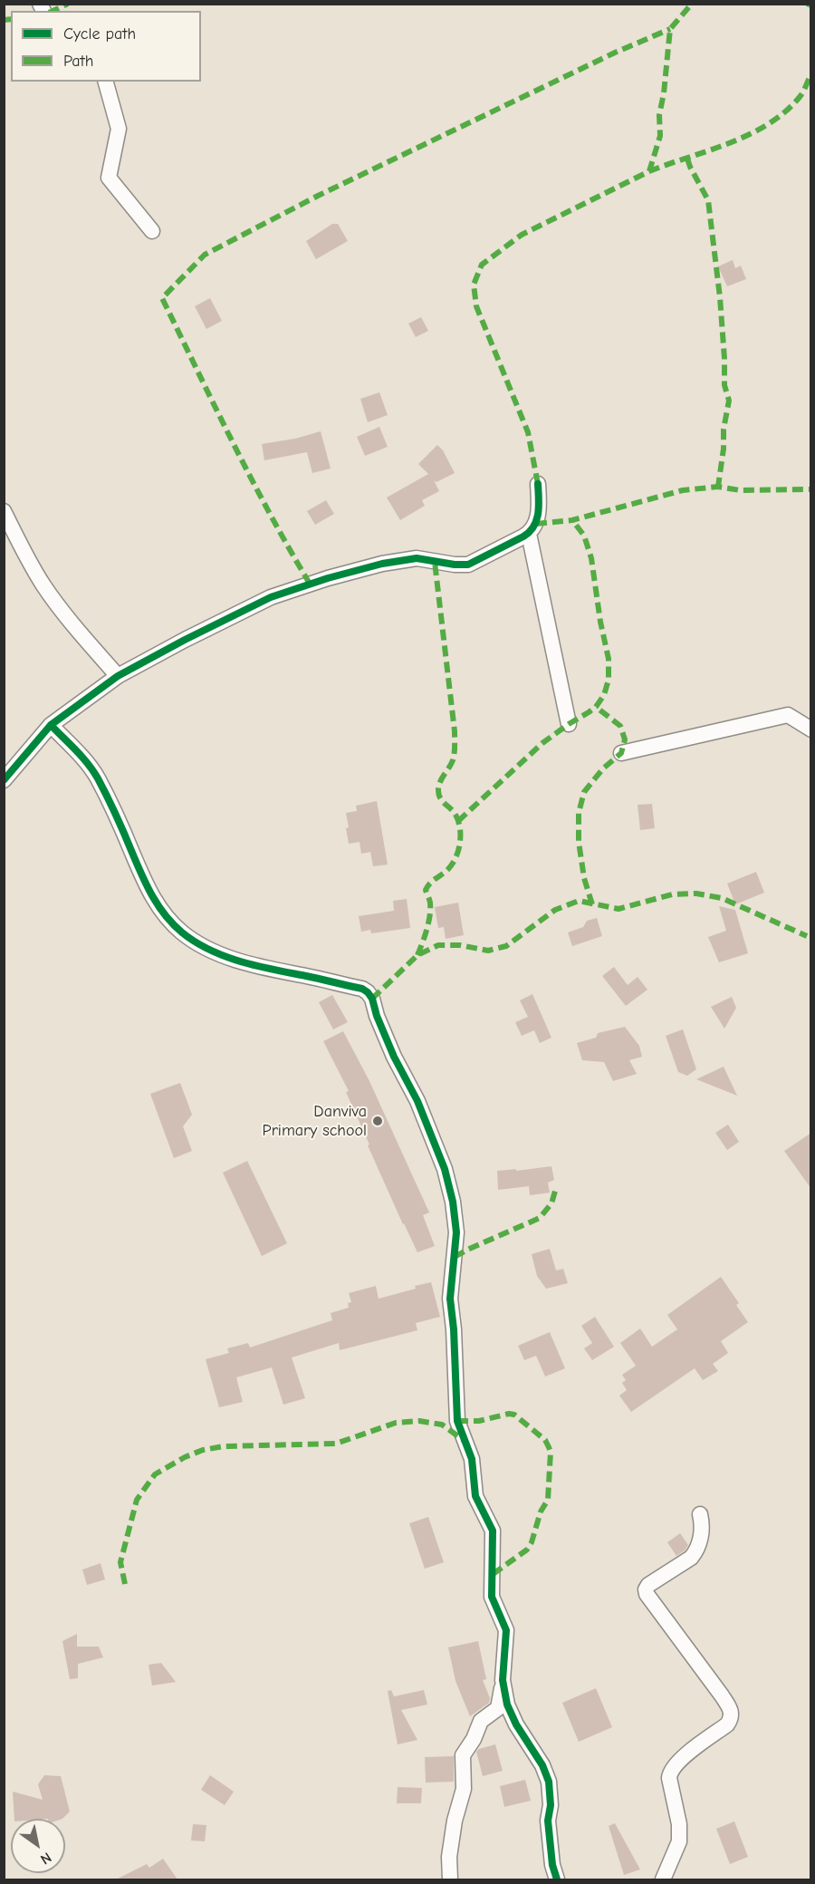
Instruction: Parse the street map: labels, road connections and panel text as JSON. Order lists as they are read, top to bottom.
{
  "places": ["Danviva Primary school"],
  "legend": ["Cycle path", "Path"],
  "north": "bottom right"
}
